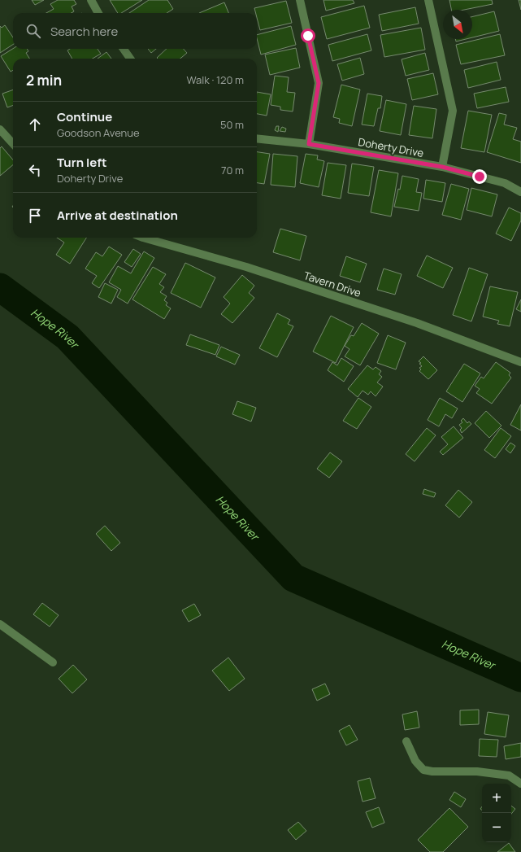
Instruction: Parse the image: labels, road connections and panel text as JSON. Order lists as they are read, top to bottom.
{
  "streets": {
    "street": ["Doherty Drive", "Tavern Drive"]
  },
  "water": ["Hope River"],
  "north": "bottom right",
  "page": {
    "search": "Search here",
    "heading": ["2 min", "Walk · 120 m"],
    "list": [
      ["Continue", "Goodson Avenue", "50 m"],
      ["Turn left", "Doherty Drive", "70 m"],
      "Arrive at destination"
    ],
    "map_buttons": ["+", "−"]
  }
}
